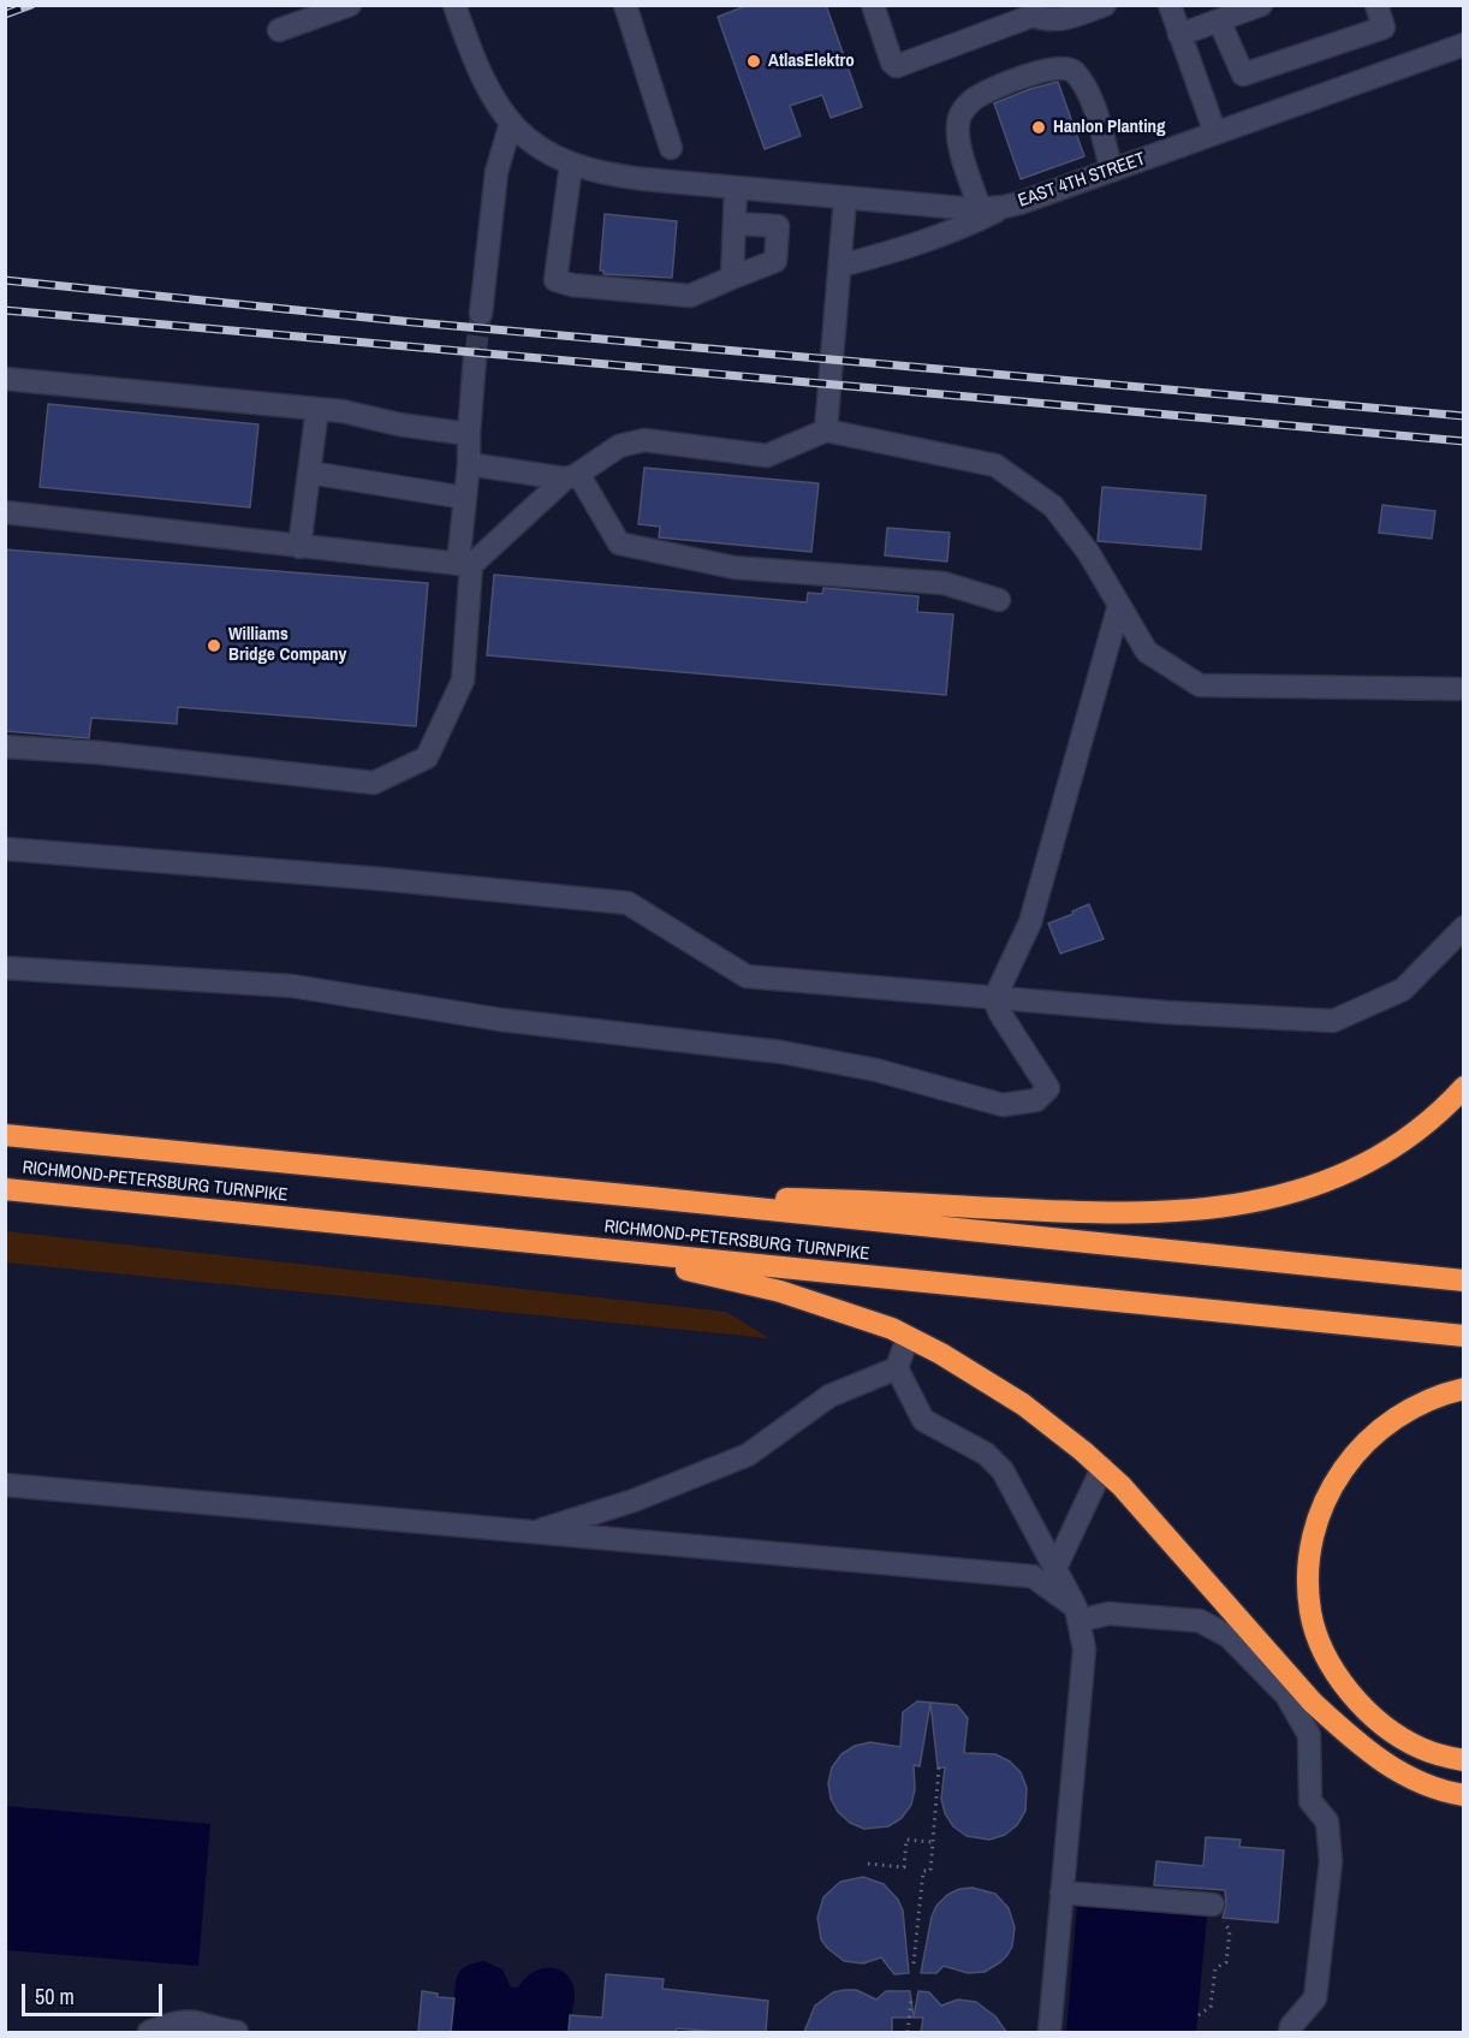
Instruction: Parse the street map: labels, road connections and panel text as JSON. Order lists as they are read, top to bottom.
{
  "streets": {
    "highway": ["RICHMOND-PETERSBURG TURNPIKE"],
    "street": ["EAST 4TH STREET"]
  },
  "places": ["AtlasElektro", "Hanlon Planting", "Williams Bridge Company"],
  "scale_bar": "50 m"
}
